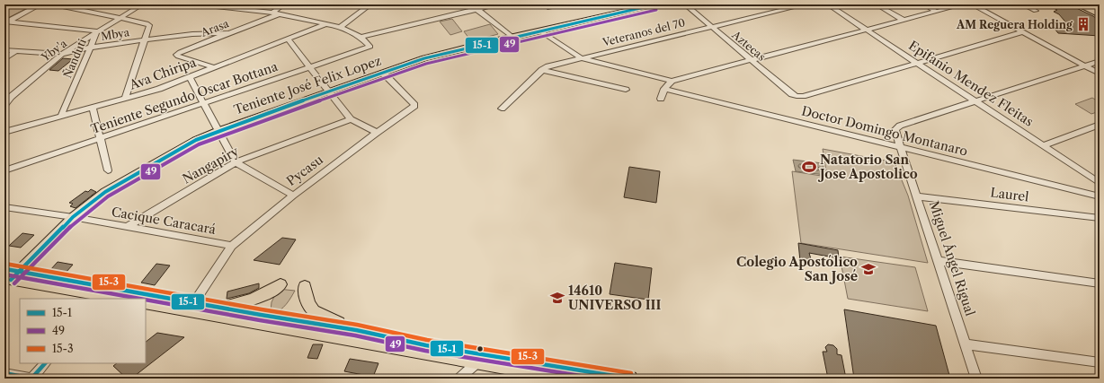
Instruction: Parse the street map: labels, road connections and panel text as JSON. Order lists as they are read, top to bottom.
{
  "streets": {
    "main road": ["Teniente José Felix Lopez"],
    "street": [
      "Arasa",
      "Veteranos del 70",
      "Mbya",
      "Aztecas",
      "Yby'a",
      "Ñanduti",
      "Ava Chiripa",
      "Epifanio Mendez Fleitas",
      "Teniente Segundo Oscar Bottana",
      "Doctor Domingo Montanaro",
      "Nangapiry",
      "Pycasu",
      "Laurel",
      "Cacique Caracará",
      "Miguel Ángel Rigual"
    ]
  },
  "crossings": [
    ["Arasa", "Mbya"],
    ["Arasa", "Ava Chiripa"],
    ["Veteranos del 70", "Aztecas"],
    ["Mbya", "Yby'a"],
    ["Mbya", "Ñanduti"],
    ["Aztecas", "Epifanio Mendez Fleitas"],
    ["Yby'a", "Ñanduti"],
    ["Ñanduti", "Ava Chiripa"],
    ["Epifanio Mendez Fleitas", "Miguel Ángel Rigual"],
    ["Teniente José Felix Lopez", "Pycasu"],
    ["Teniente José Felix Lopez", "Cacique Caracará"],
    ["Doctor Domingo Montanaro", "Miguel Ángel Rigual"],
    ["Nangapiry", "Cacique Caracará"],
    ["Pycasu", "Cacique Caracará"],
    ["Laurel", "Miguel Ángel Rigual"]
  ],
  "places": {
    "building": ["AM Reguera Holding"],
    "sports": ["Natatorio San Jose Apostolico"],
    "school or university": ["Colegio Apostólico San José", "14610 UNIVERSO III"]
  },
  "lines": ["transit line 15-1", "transit line 49", "transit line 15-3"],
  "legend": ["15-1", "49", "15-3"]
}
